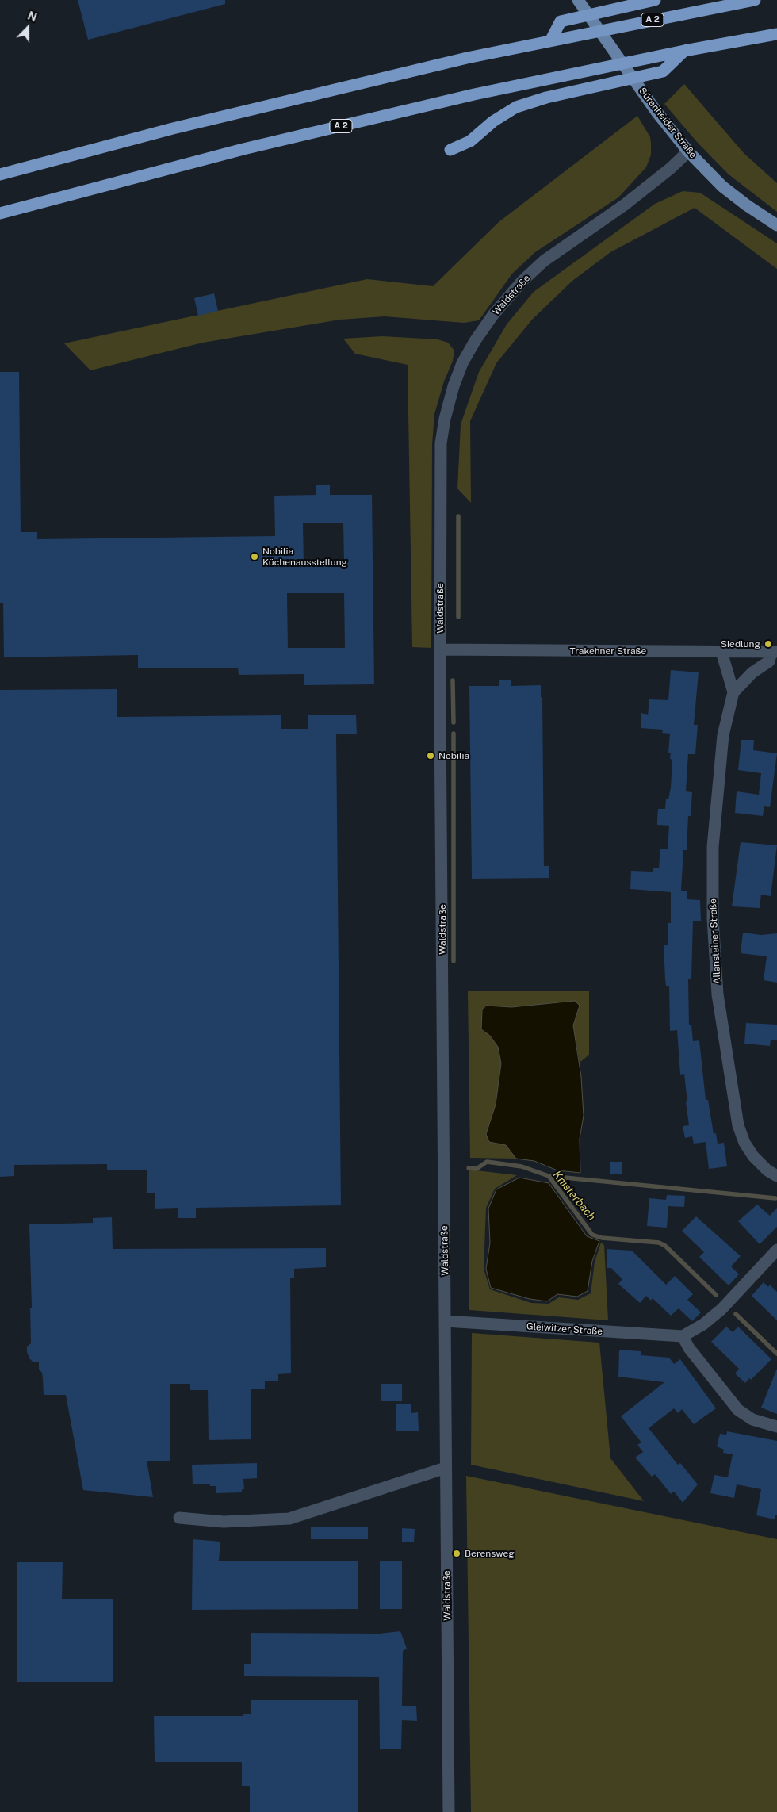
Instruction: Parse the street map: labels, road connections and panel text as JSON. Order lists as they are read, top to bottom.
{
  "streets": {
    "highway": ["A 2"],
    "main road": ["Sürenheider Straße"],
    "street": [
      "Waldstraße",
      "Trakehner Straße",
      "Allensteiner Straße",
      "Gleiwitzer Straße"
    ]
  },
  "crossings": [
    ["Sürenheider Straße", "Waldstraße"],
    ["Waldstraße", "Trakehner Straße"],
    ["Waldstraße", "Gleiwitzer Straße"],
    ["Trakehner Straße", "Allensteiner Straße"]
  ],
  "water": ["Knisterbach"],
  "places": [
    "Nobilia Küchenausstellung",
    "Siedlung",
    "Nobilia",
    "Berensweg"
  ],
  "north": "top"
}
